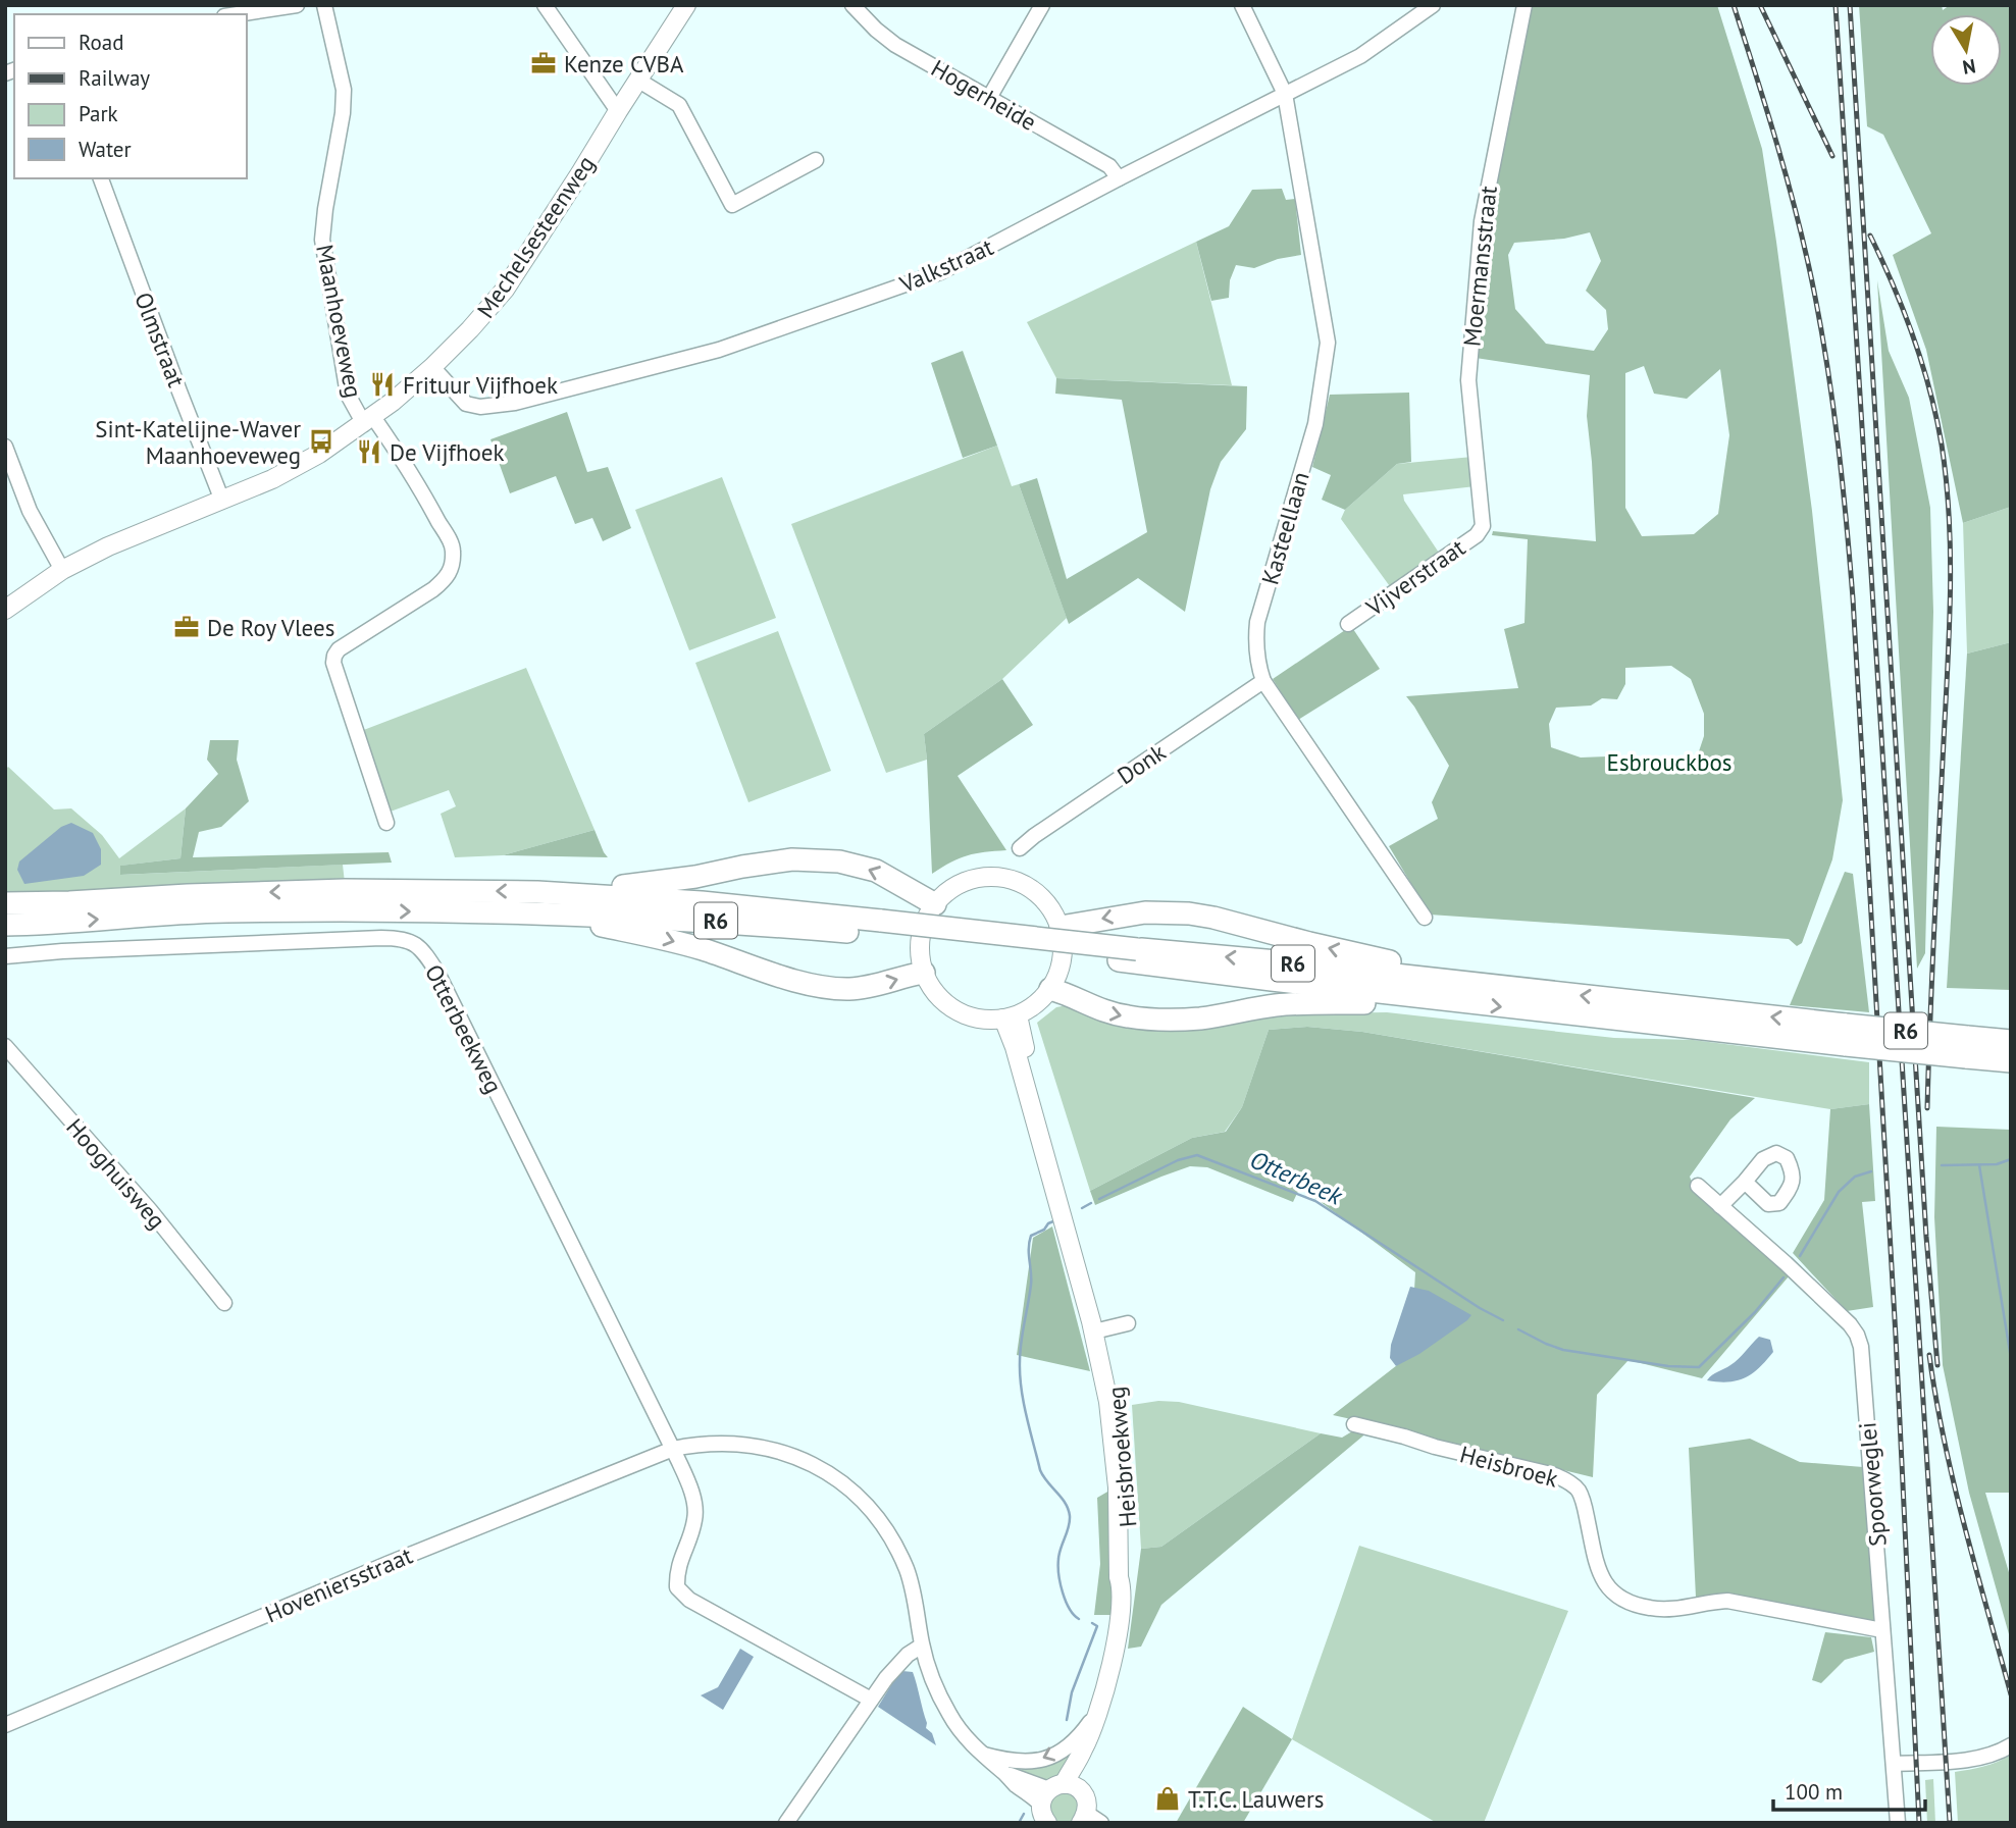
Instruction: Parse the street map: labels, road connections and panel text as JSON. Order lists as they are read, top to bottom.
{
  "streets": {
    "highway": ["R6"],
    "main road": ["Mechelsesteenweg", "Heisbroekweg"],
    "street": [
      "Hogerheide",
      "Valkstraat",
      "Moermansstraat",
      "Maanhoeveweg",
      "Olmstraat",
      "Kasteellaan",
      "Vijverstraat",
      "Donk",
      "Otterbeekweg",
      "Hooghuisweg",
      "Heisbroek",
      "Spoorweglei",
      "Hoveniersstraat"
    ]
  },
  "crossings": [
    ["Hogerheide", "Valkstraat"],
    ["Mechelsesteenweg", "Valkstraat"],
    ["Mechelsesteenweg", "Maanhoeveweg"],
    ["Mechelsesteenweg", "Olmstraat"],
    ["Valkstraat", "Kasteellaan"],
    ["Moermansstraat", "Vijverstraat"],
    ["Kasteellaan", "Donk"],
    ["Otterbeekweg", "Hoveniersstraat"],
    ["Heisbroekweg", "Hoveniersstraat"],
    ["Heisbroek", "Spoorweglei"]
  ],
  "water": ["Otterbeek"],
  "parks": ["Esbrouckbos"],
  "places": {
    "office": ["Kenze CVBA", "De Roy Vlees"],
    "restaurant": ["Frituur Vijfhoek", "De Vijfhoek"],
    "bus stop": ["Sint-Katelijne-Waver Maanhoeveweg"],
    "shop": ["T.T.C. Lauwers"]
  },
  "legend": [
    "Road",
    "Railway",
    "Park",
    "Water"
  ],
  "scale_bar": "100 m",
  "north": "bottom"
}
